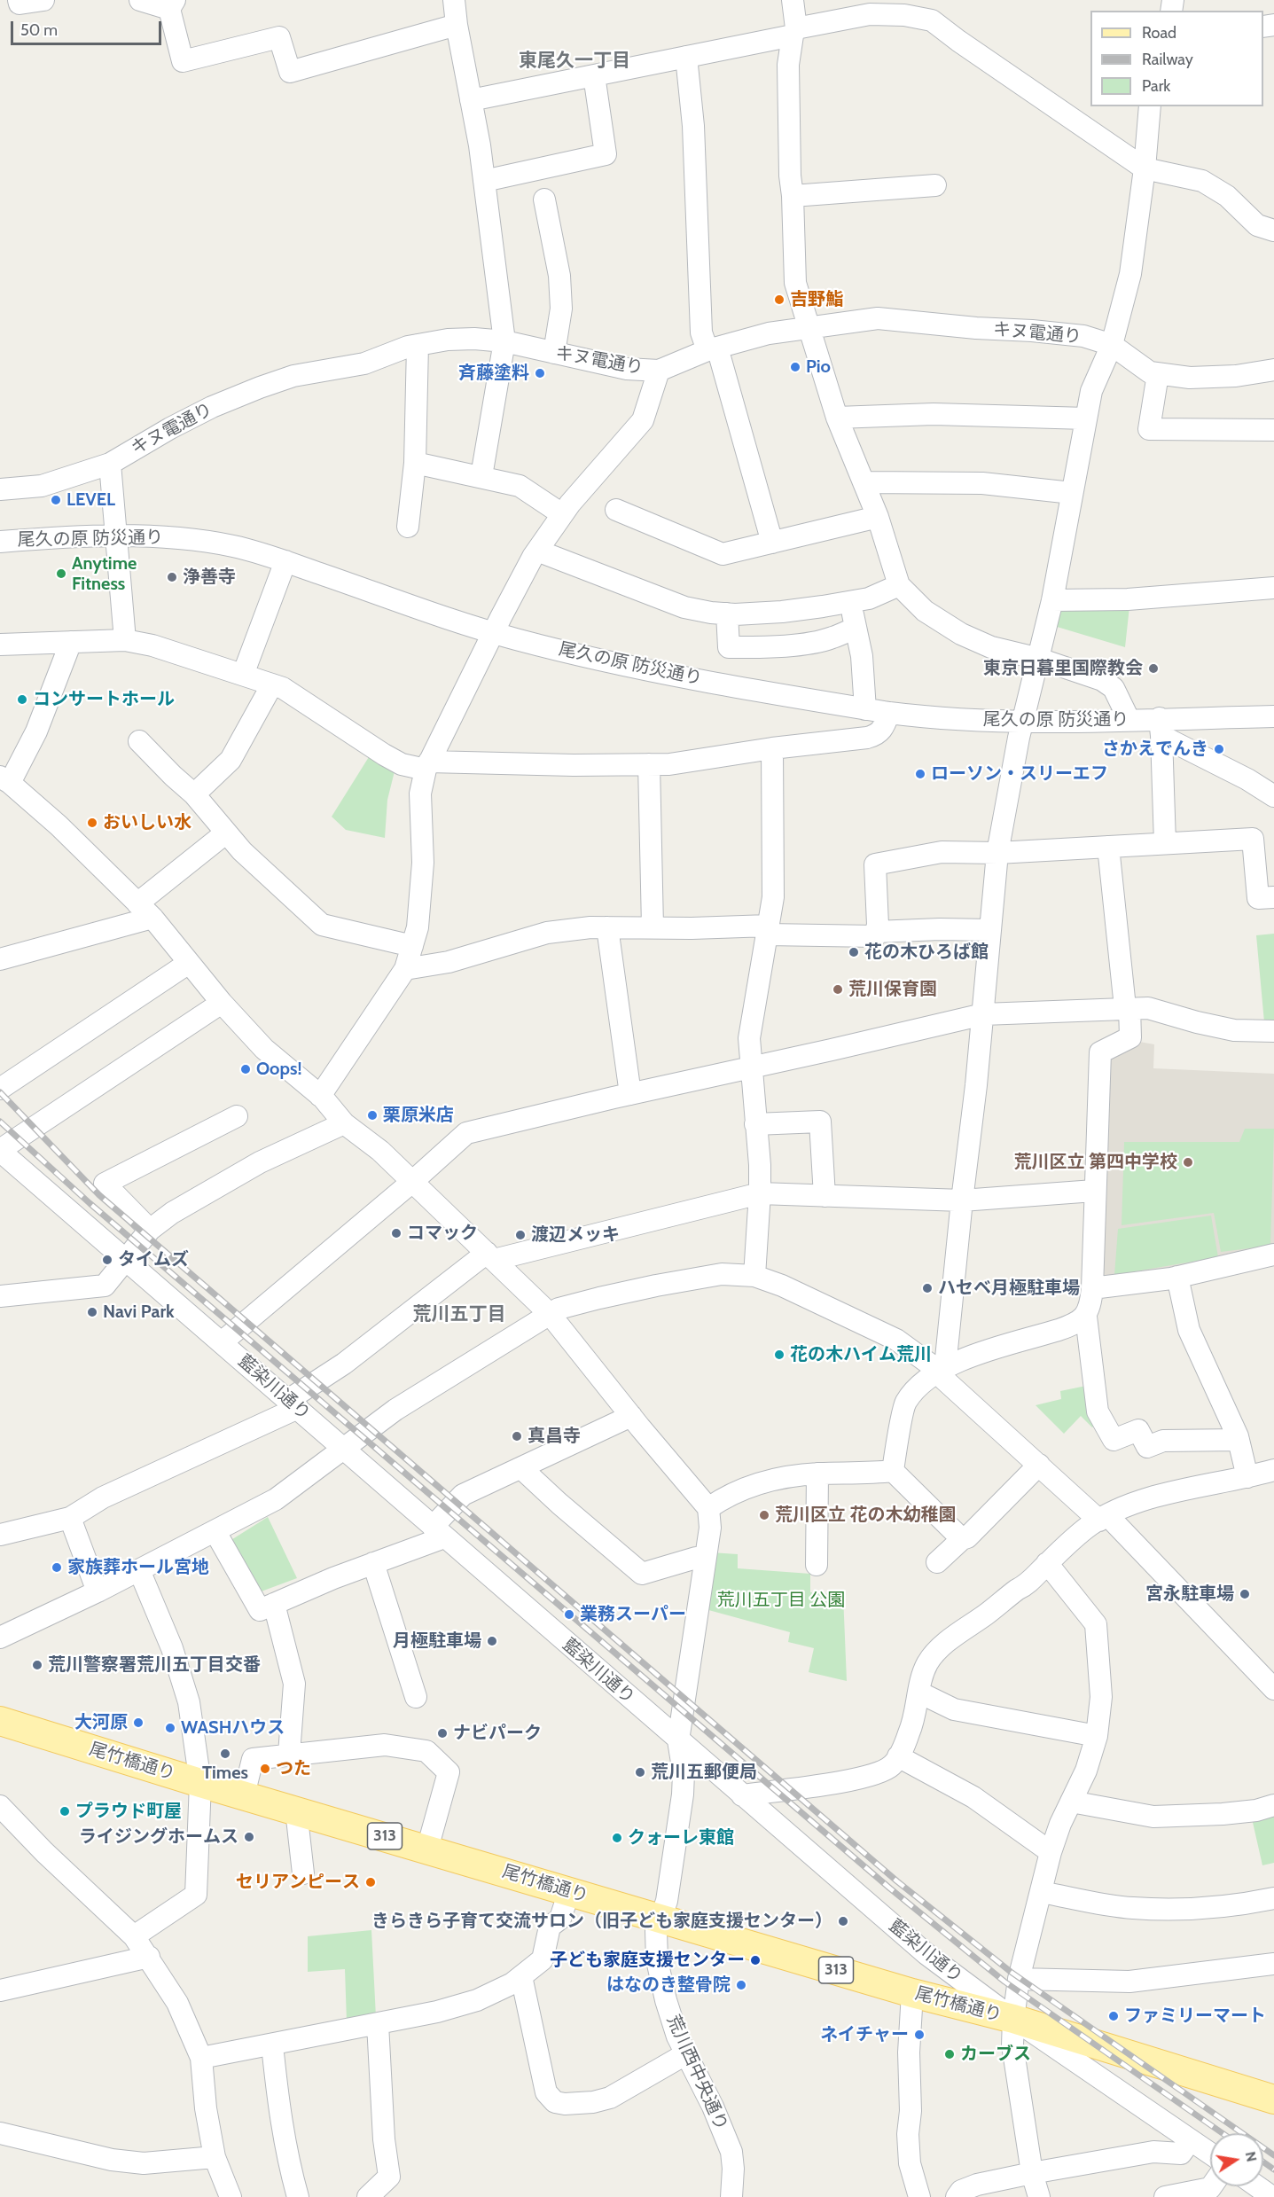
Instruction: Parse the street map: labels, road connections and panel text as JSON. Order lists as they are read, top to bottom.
{
  "streets": {
    "main road": ["尾竹橋通り", "313"],
    "street": [
      "キヌ電通り",
      "尾久の原 防災通り",
      "藍染川通り",
      "荒川西中央通り"
    ]
  },
  "crossings": [
    ["藍染川通り", "尾竹橋通り"],
    ["藍染川通り", "荒川西中央通り"],
    ["尾竹橋通り", "荒川西中央通り"]
  ],
  "districts": ["東尾久一丁目", "荒川五丁目"],
  "parks": ["荒川五丁目 公園"],
  "places": [
    "吉野鮨",
    "Pio",
    "斉藤塗料",
    "LEVEL",
    "Anytime Fitness",
    "浄善寺",
    "東京日暮里国際教会",
    "コンサートホール",
    "さかえでんき",
    "ローソン・スリーエフ",
    "おいしい水",
    "花の木ひろば館",
    "荒川保育園",
    "Oops!",
    "栗原米店",
    "荒川区立 第四中学校",
    "コマック",
    "渡辺メッキ",
    "タイムズ",
    "ハセベ月極駐車場",
    "Navi Park",
    "花の木ハイム荒川",
    "真昌寺",
    "荒川区立 花の木幼稚園",
    "家族葬ホール宮地",
    "宮永駐車場",
    "業務スーパー",
    "月極駐車場",
    "荒川警察署荒川五丁目交番",
    "大河原",
    "WASHハウス",
    "ナビパーク",
    "Times",
    "つた",
    "荒川五郵便局",
    "プラウド町屋",
    "ライジングホームス",
    "クォーレ東館",
    "セリアンピース",
    "きらきら子育て交流サロン（旧子ども家庭支援センター）",
    "子ども家庭支援センター",
    "はなのき整骨院",
    "ファミリーマート",
    "ネイチャー",
    "カーブス"
  ],
  "legend": ["Road", "Railway", "Park"],
  "scale_bar": "50 m",
  "north": "right"
}
